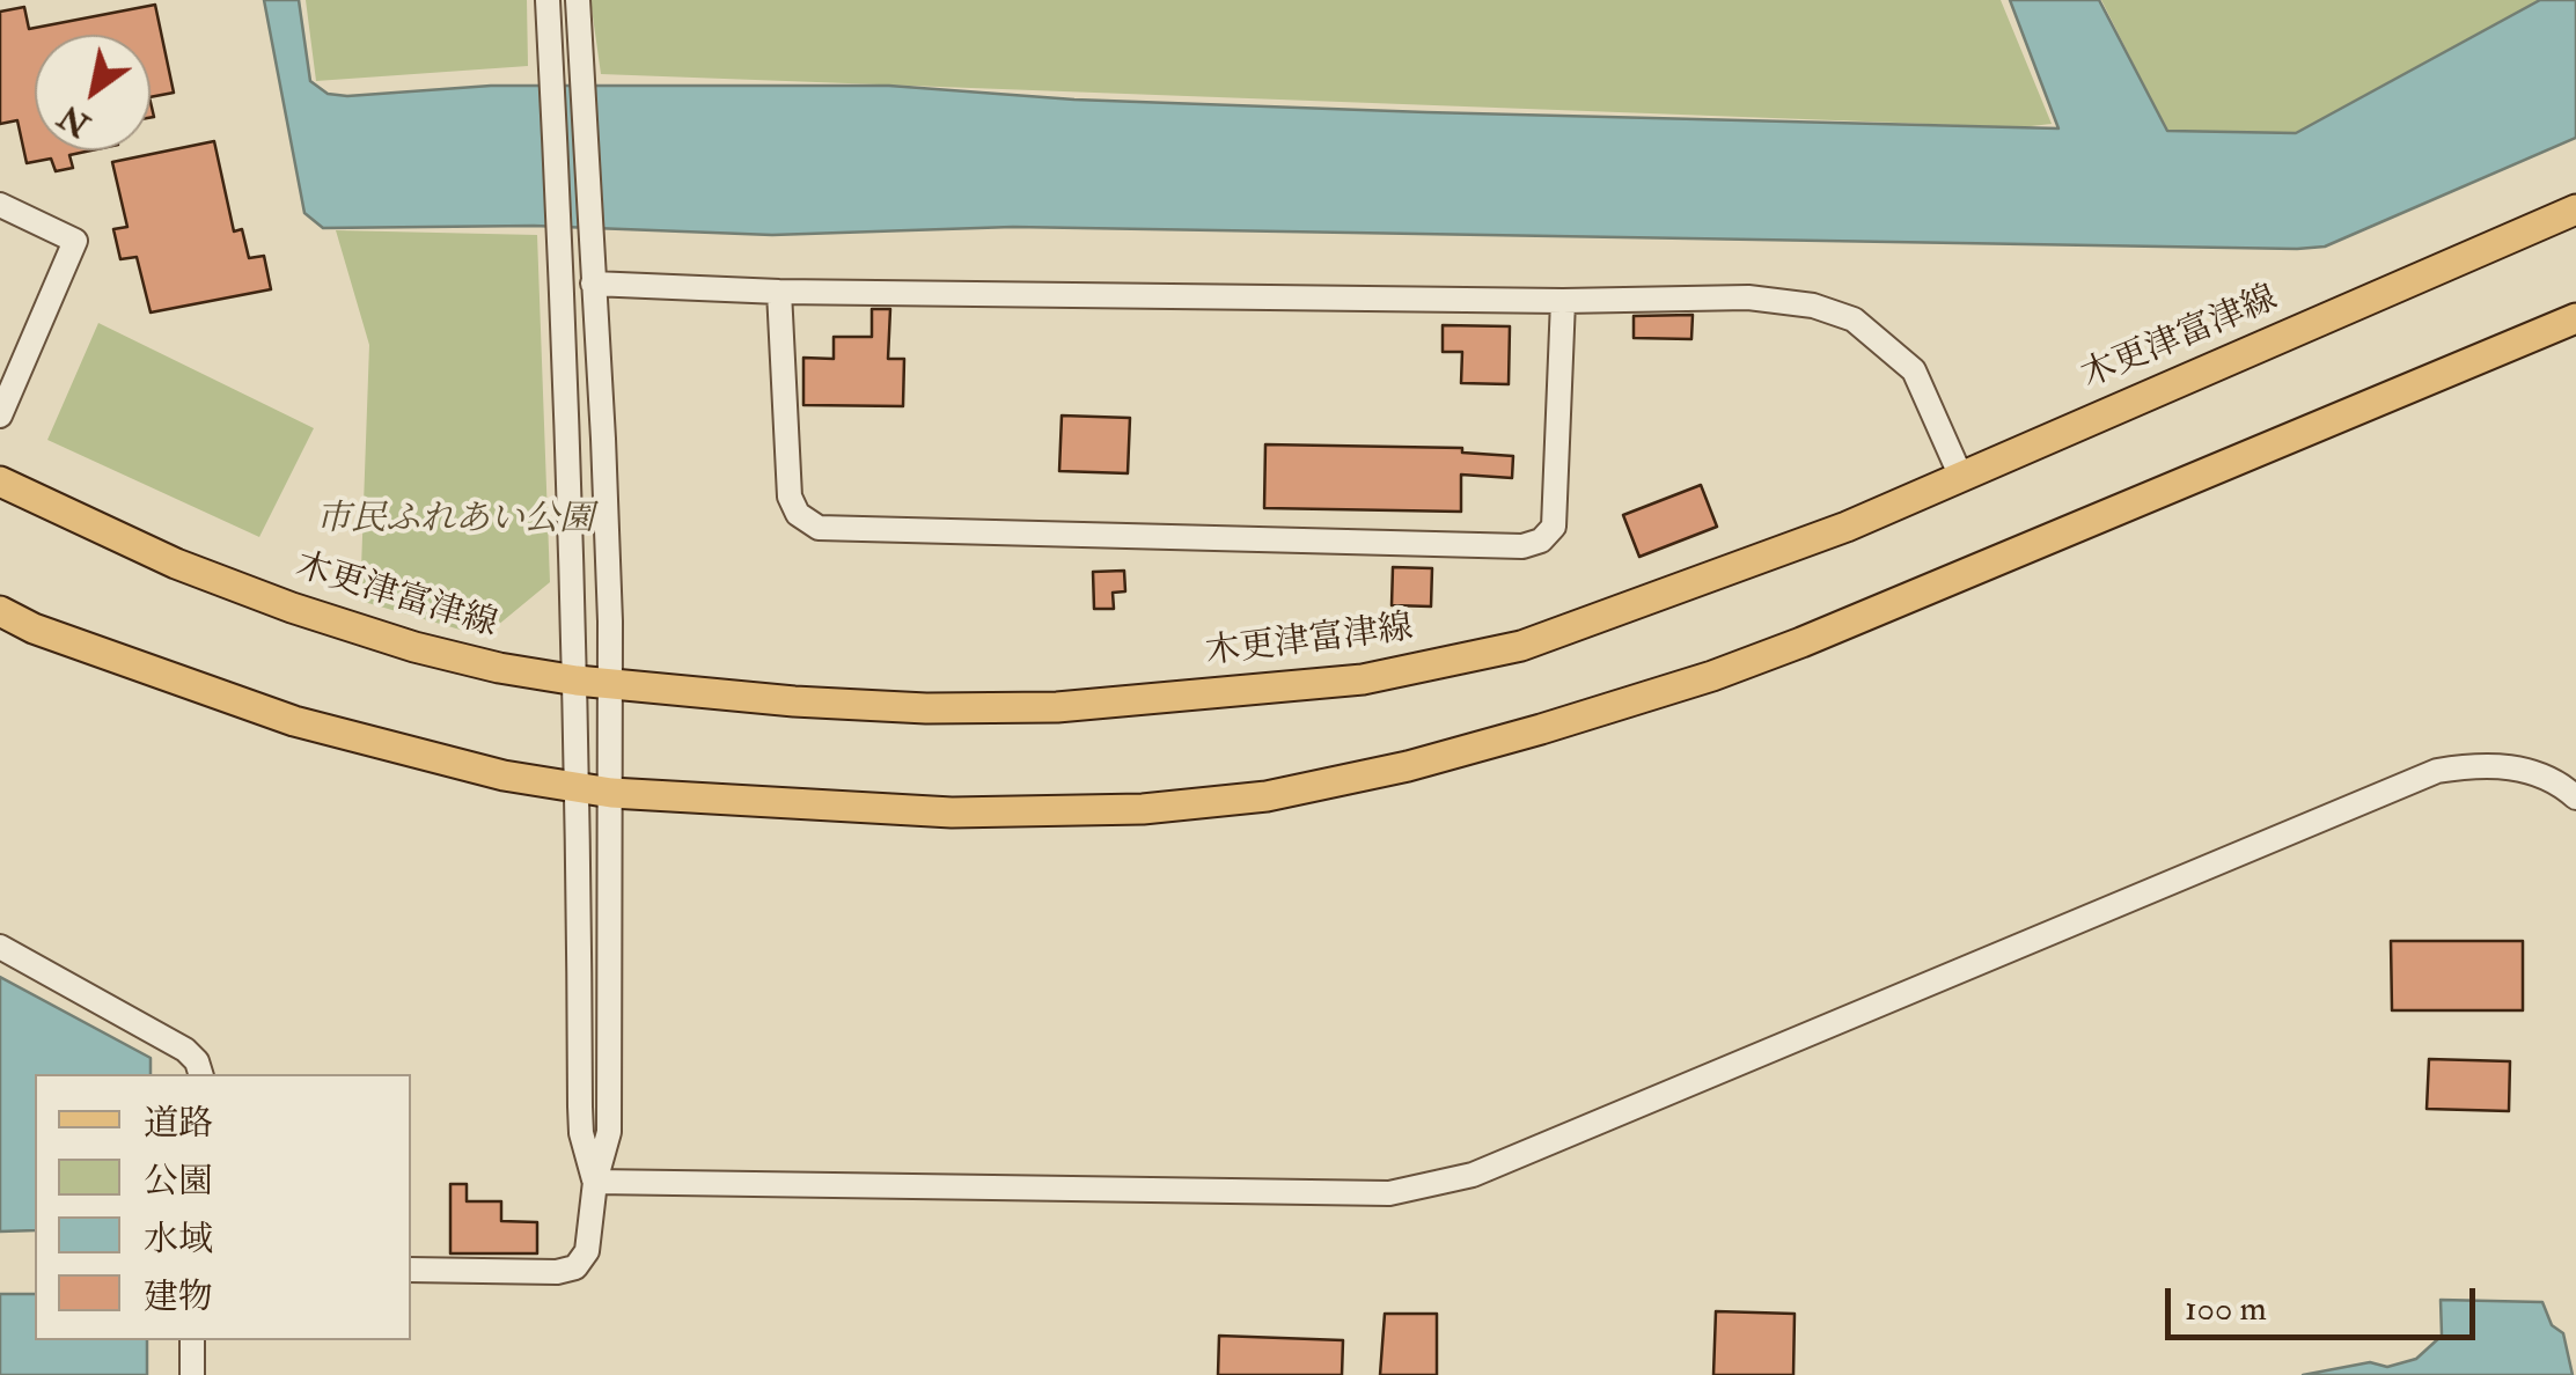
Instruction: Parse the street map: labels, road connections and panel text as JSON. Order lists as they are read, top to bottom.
{
  "streets": {
    "main road": ["木更津富津線"]
  },
  "parks": ["市民ふれあい公園"],
  "legend": [
    "道路",
    "公園",
    "水域",
    "建物"
  ],
  "scale_bar": "100 m",
  "north": "bottom left"
}
